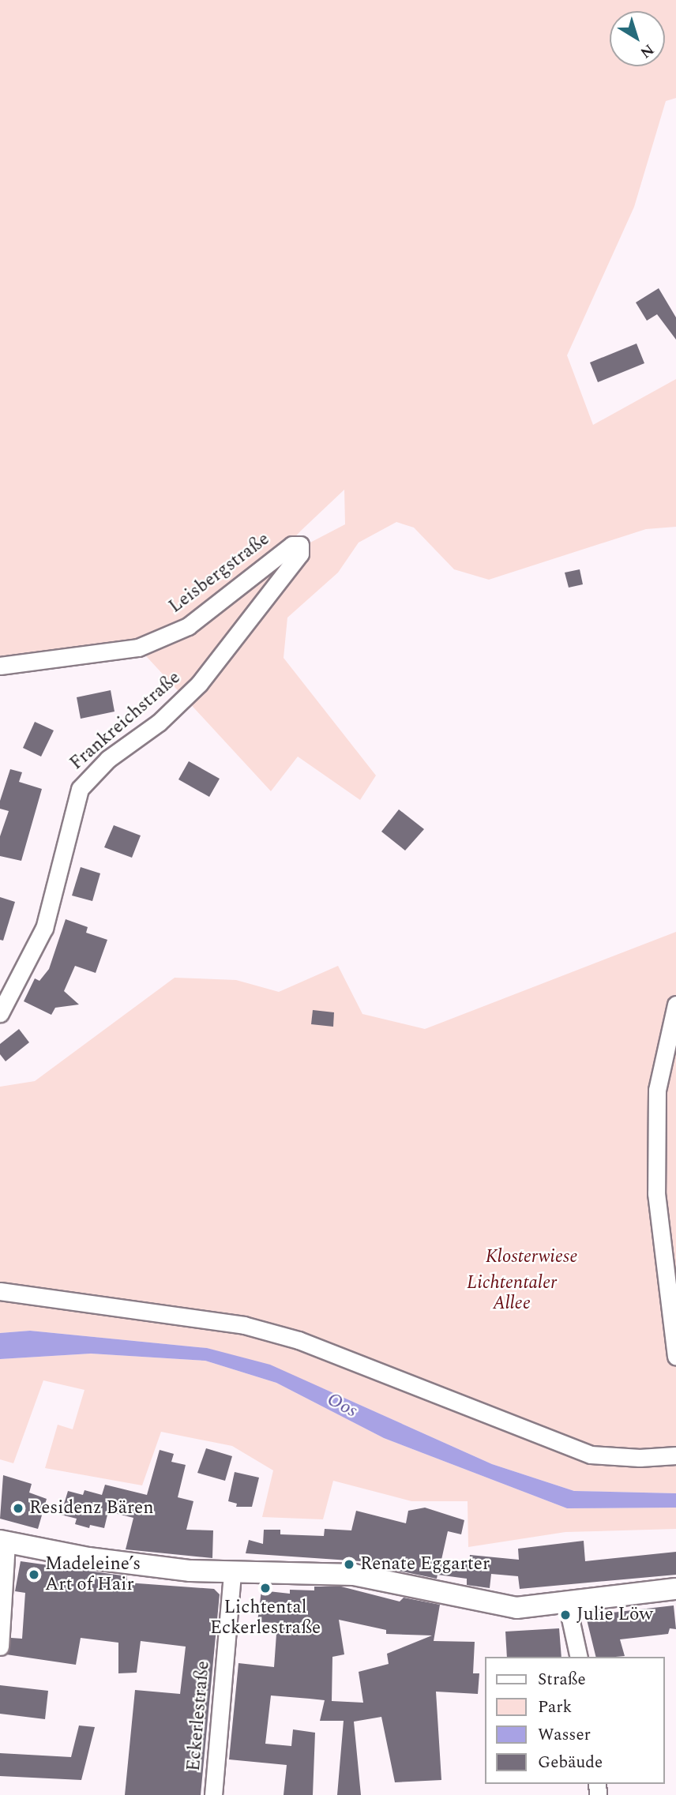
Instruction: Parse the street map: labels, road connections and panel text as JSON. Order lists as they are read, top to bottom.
{
  "streets": {
    "street": ["Leisbergstraße", "Frankreichstraße", "Eckerlestraße"]
  },
  "crossings": [
    ["Leisbergstraße", "Frankreichstraße"]
  ],
  "water": ["Oos"],
  "parks": ["Klosterwiese", "Lichtentaler Allee"],
  "places": [
    "Residenz Bären",
    "Renate Eggarter",
    "Madeleine’s Art of Hair",
    "Lichtental Eckerlestraße",
    "Julie Löw"
  ],
  "legend": [
    "Straße",
    "Park",
    "Wasser",
    "Gebäude"
  ],
  "north": "bottom right"
}
